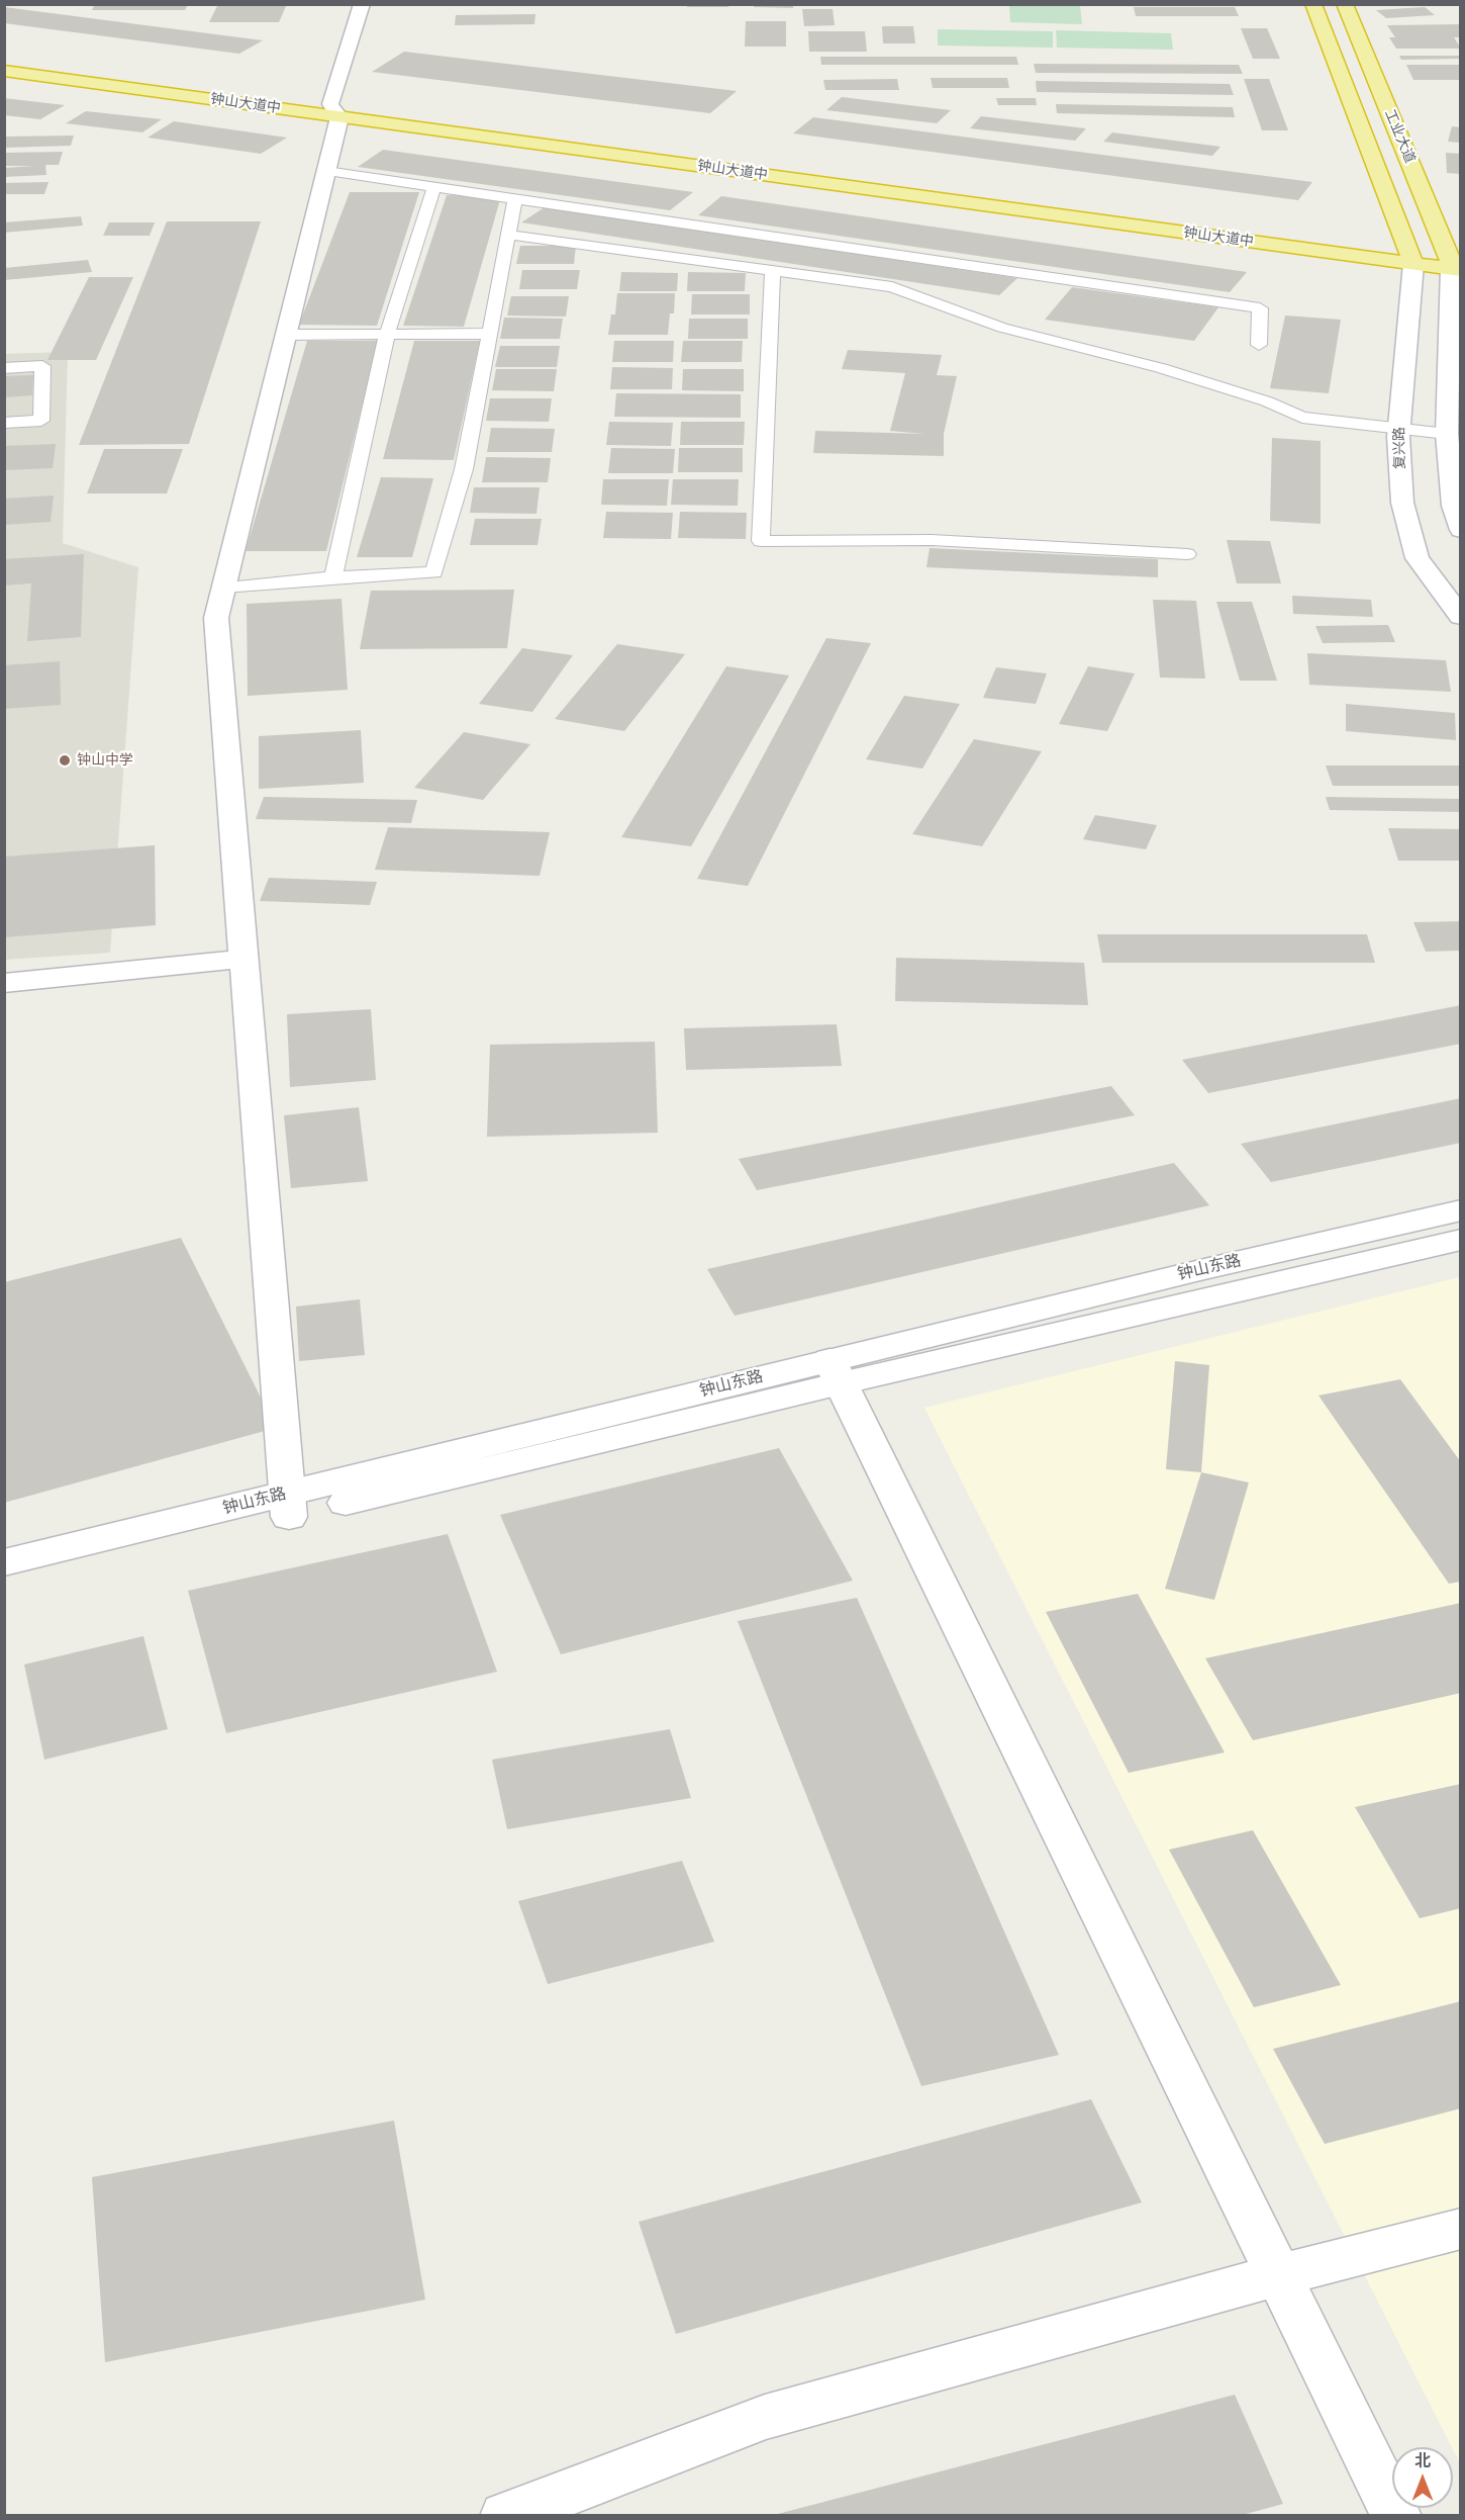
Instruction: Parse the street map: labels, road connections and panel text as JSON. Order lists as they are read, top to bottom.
{
  "streets": {
    "highway": ["钟山大道中", "工业大道"],
    "street": ["复兴路", "钟山东路"]
  },
  "crossings": [
    ["钟山大道中", "工业大道"],
    ["钟山大道中", "复兴路"],
    ["工业大道", "复兴路"]
  ],
  "places": ["钟山中学"],
  "north": "top"
}
